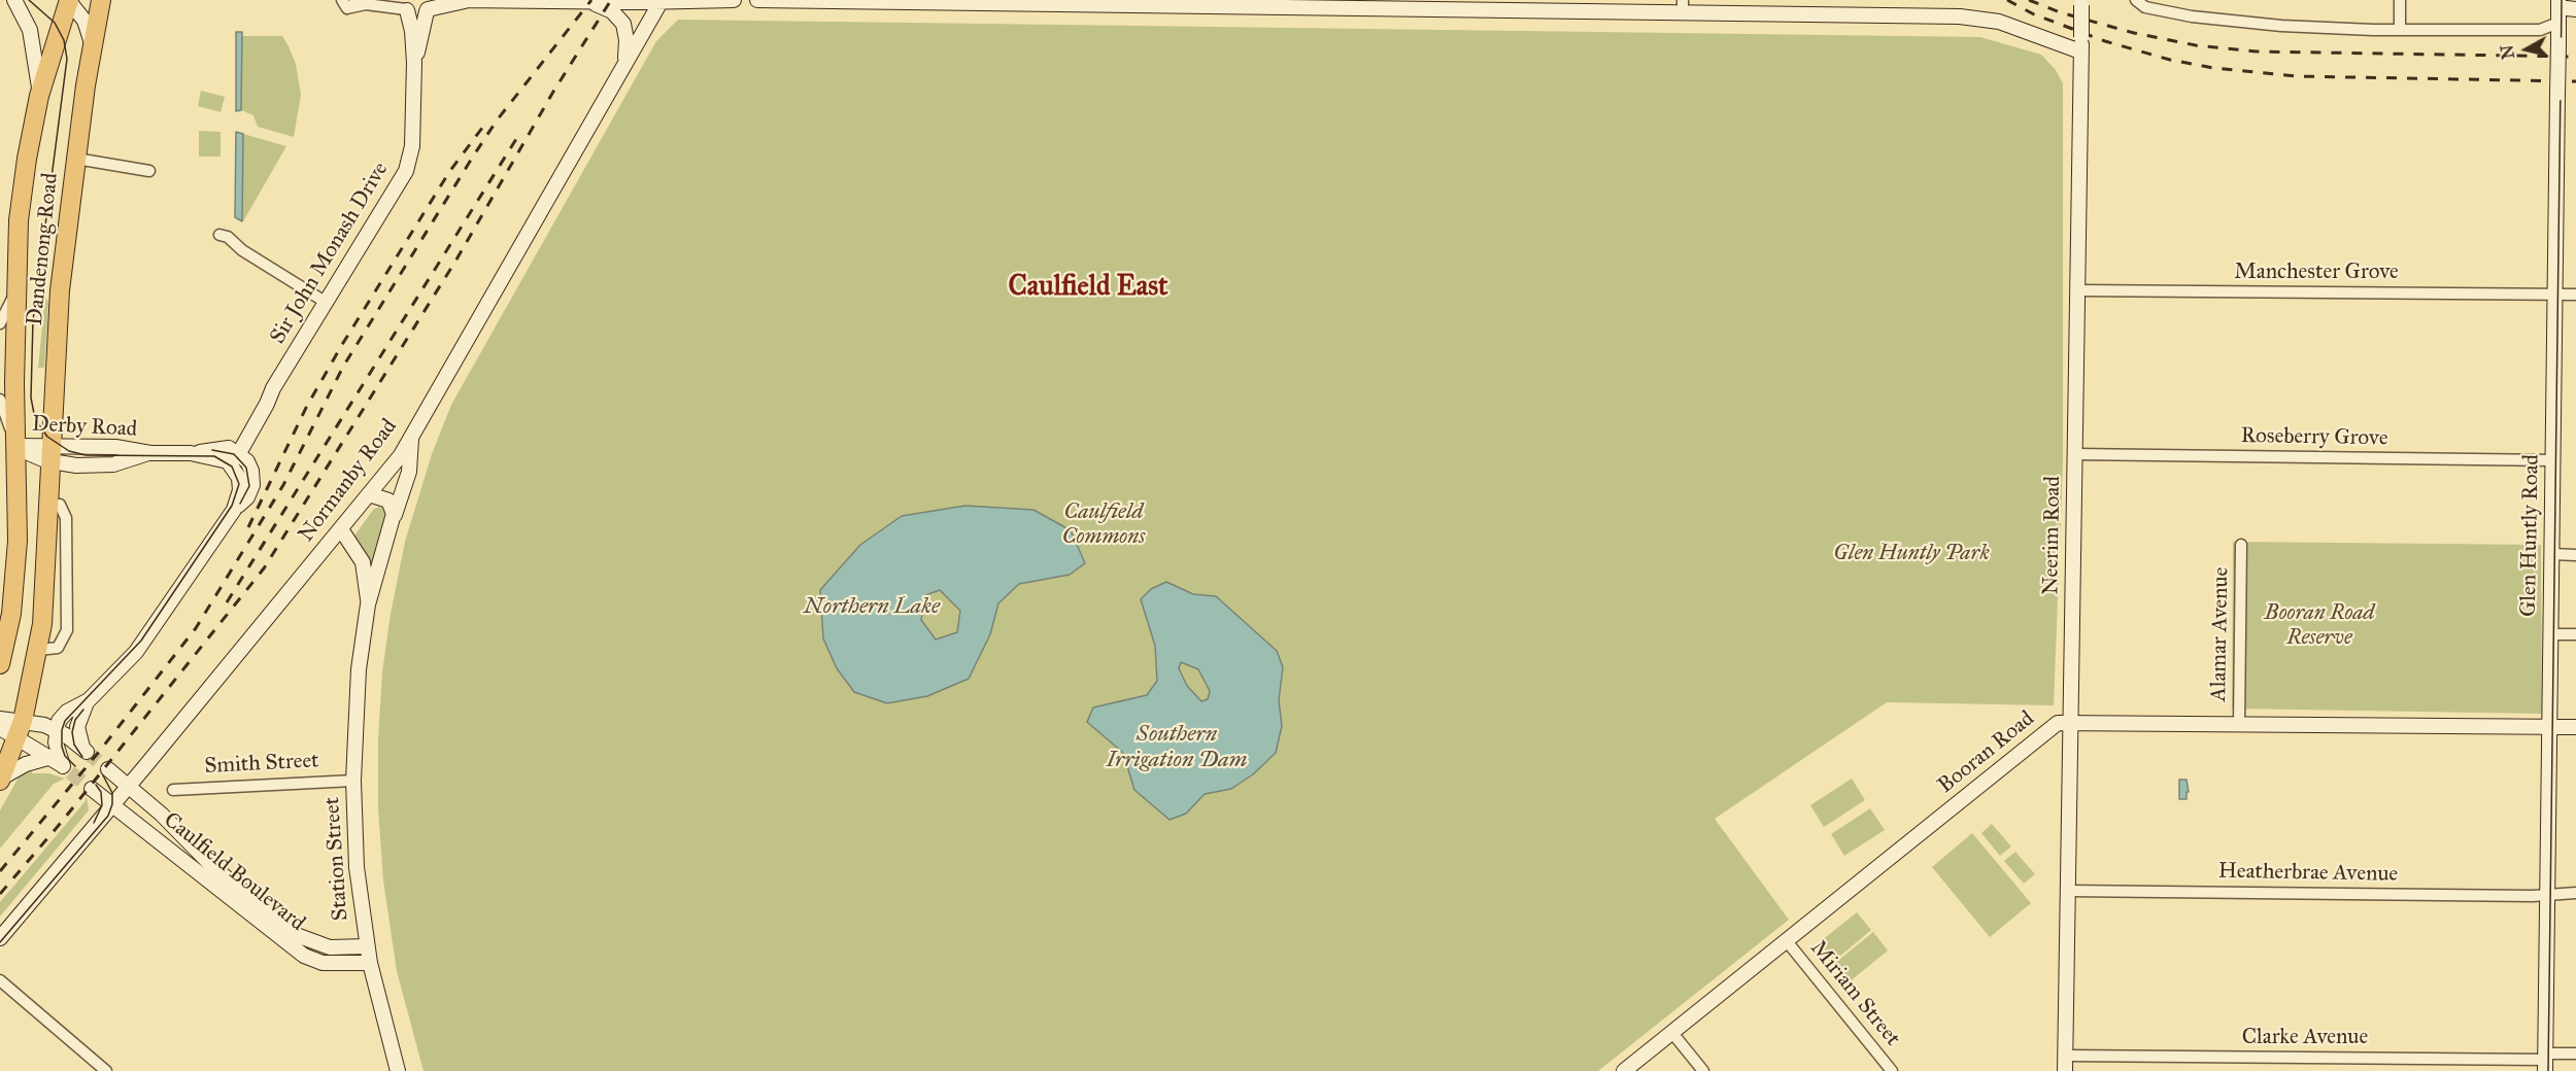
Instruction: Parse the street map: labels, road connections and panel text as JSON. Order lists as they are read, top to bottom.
{
  "streets": {
    "highway": ["Dandenong Road"],
    "street": [
      "Sir John Monash Drive",
      "Manchester Grove",
      "Derby Road",
      "Roseberry Grove",
      "Normanby Road",
      "Neerim Road",
      "Glen Huntly Road",
      "Alamar Avenue",
      "Booran Road",
      "Smith Street",
      "Station Street",
      "Caulfield Boulevard",
      "Heatherbrae Avenue",
      "Miriam Street",
      "Clarke Avenue"
    ]
  },
  "crossings": [
    ["Dandenong Road", "Derby Road"],
    ["Sir John Monash Drive", "Derby Road"],
    ["Manchester Grove", "Neerim Road"],
    ["Manchester Grove", "Glen Huntly Road"],
    ["Roseberry Grove", "Neerim Road"],
    ["Roseberry Grove", "Glen Huntly Road"],
    ["Normanby Road", "Station Street"],
    ["Normanby Road", "Caulfield Boulevard"],
    ["Neerim Road", "Booran Road"],
    ["Neerim Road", "Heatherbrae Avenue"],
    ["Neerim Road", "Clarke Avenue"],
    ["Glen Huntly Road", "Booran Road"],
    ["Glen Huntly Road", "Heatherbrae Avenue"],
    ["Glen Huntly Road", "Clarke Avenue"],
    ["Alamar Avenue", "Booran Road"],
    ["Booran Road", "Miriam Street"],
    ["Smith Street", "Station Street"],
    ["Station Street", "Caulfield Boulevard"]
  ],
  "districts": ["Caulfield East"],
  "water": ["Northern Lake", "Southern Irrigation Dam"],
  "parks": ["Caulfield Commons", "Glen Huntly Park", "Booran Road Reserve"],
  "north": "left"
}
